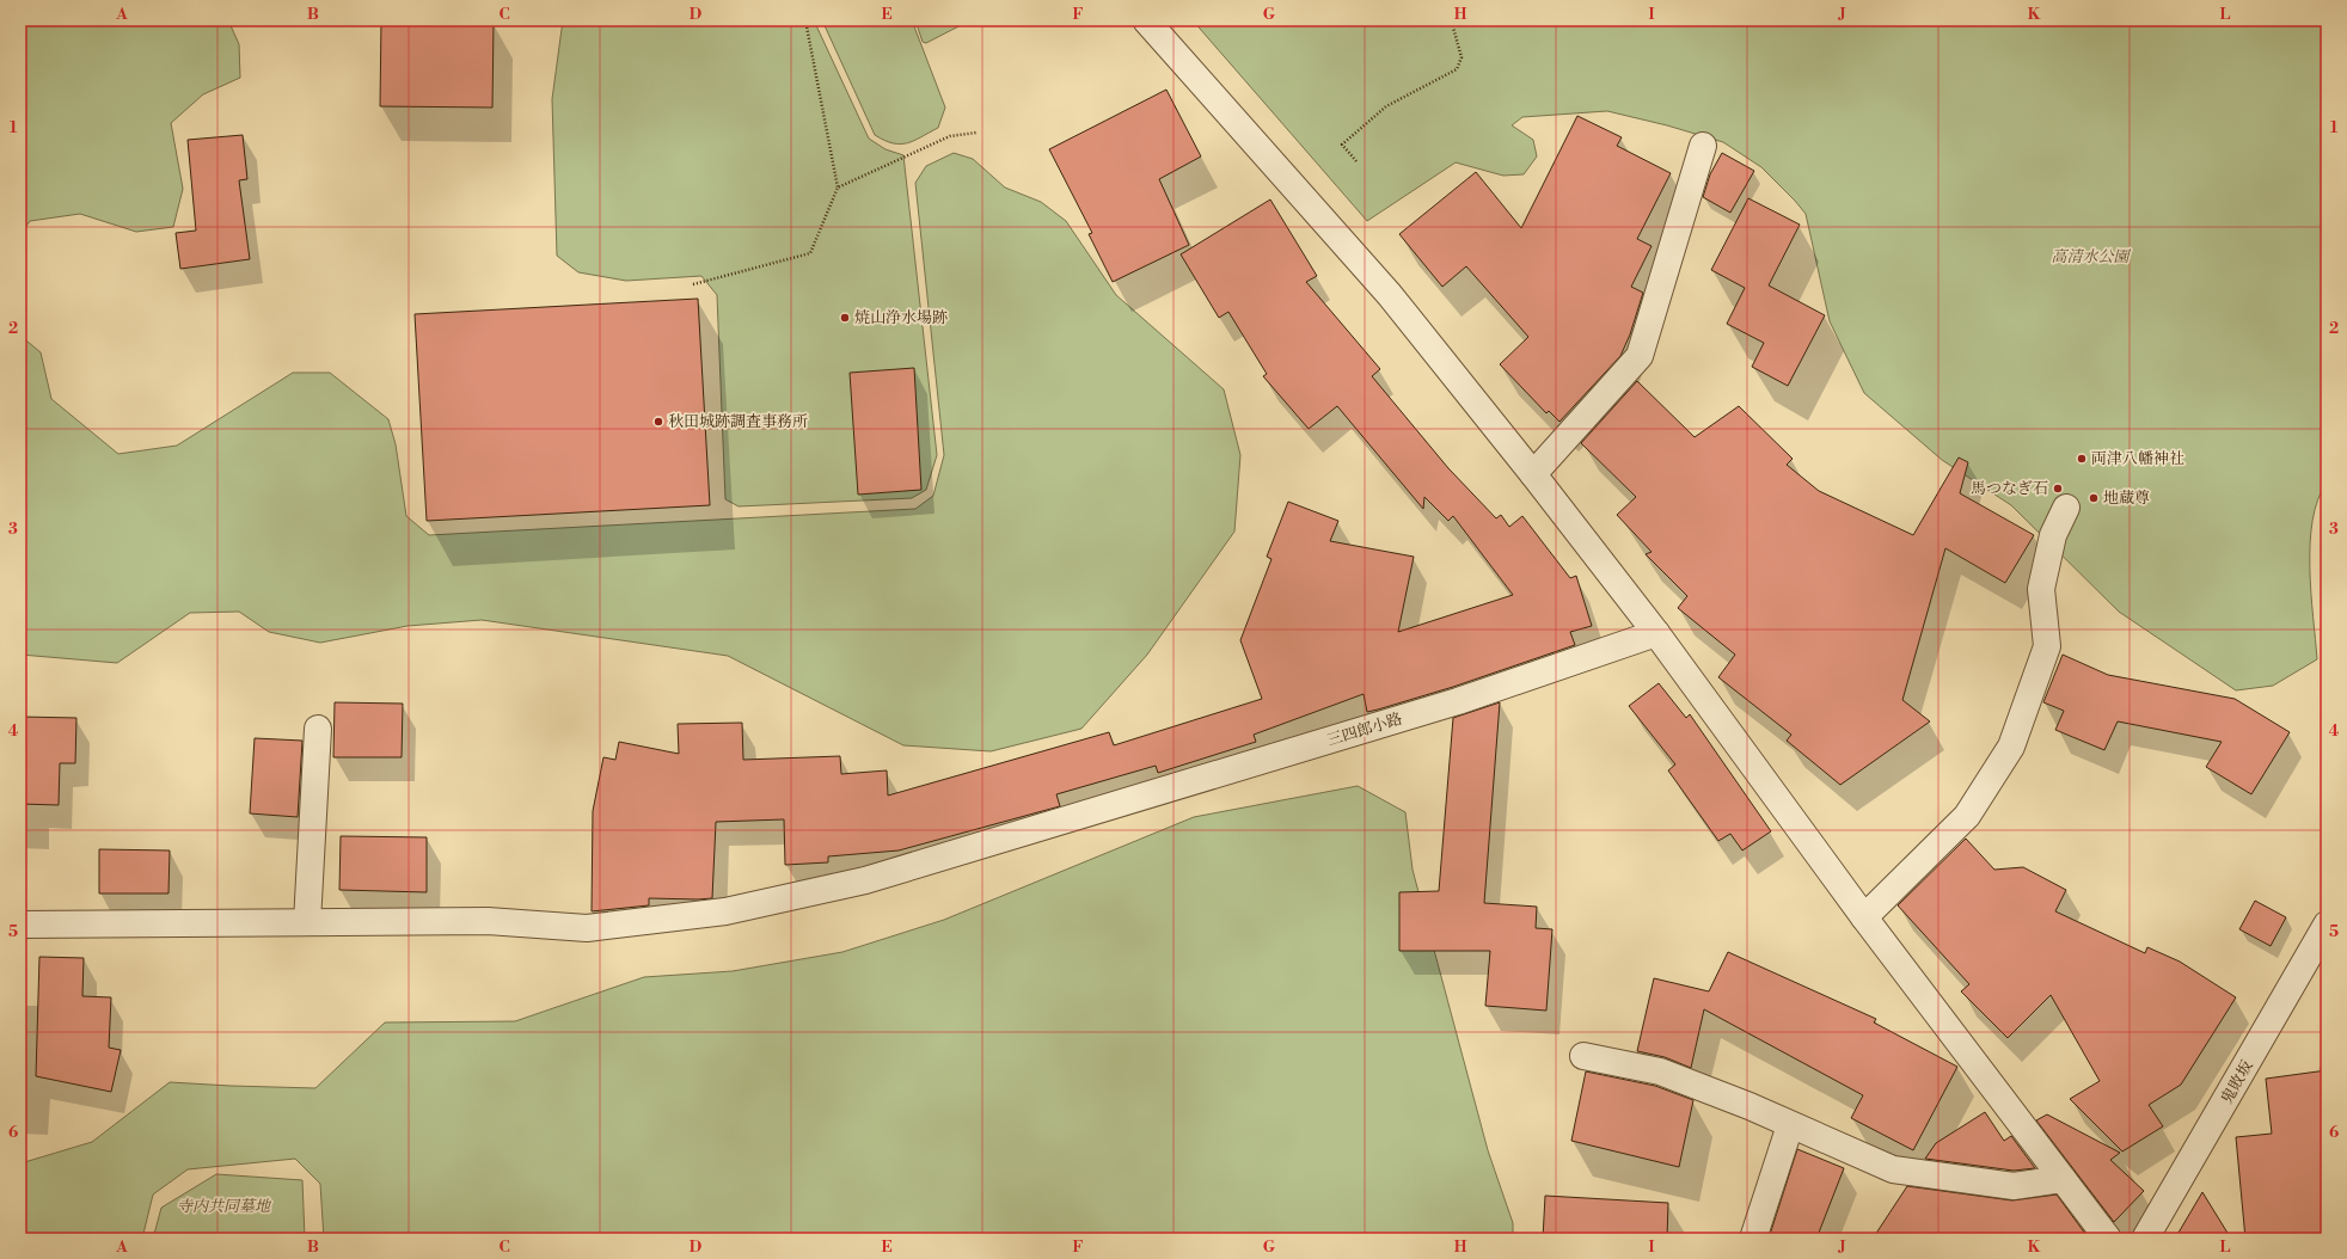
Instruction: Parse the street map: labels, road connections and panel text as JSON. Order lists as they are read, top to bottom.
{
  "streets": {
    "street": ["三四郎小路", "鬼敗坂"]
  },
  "parks": ["高清水公園", "寺内共同墓地"],
  "places": [
    "焼山浄水場跡",
    "秋田城跡調査事務所",
    "両津八幡神社",
    "馬つなぎ石",
    "地蔵尊"
  ],
  "grid": {
    "columns": [
      "A",
      "B",
      "C",
      "D",
      "E",
      "F",
      "G",
      "H",
      "I",
      "J",
      "K",
      "L"
    ],
    "rows": [
      "1",
      "2",
      "3",
      "4",
      "5",
      "6"
    ]
  }
}
